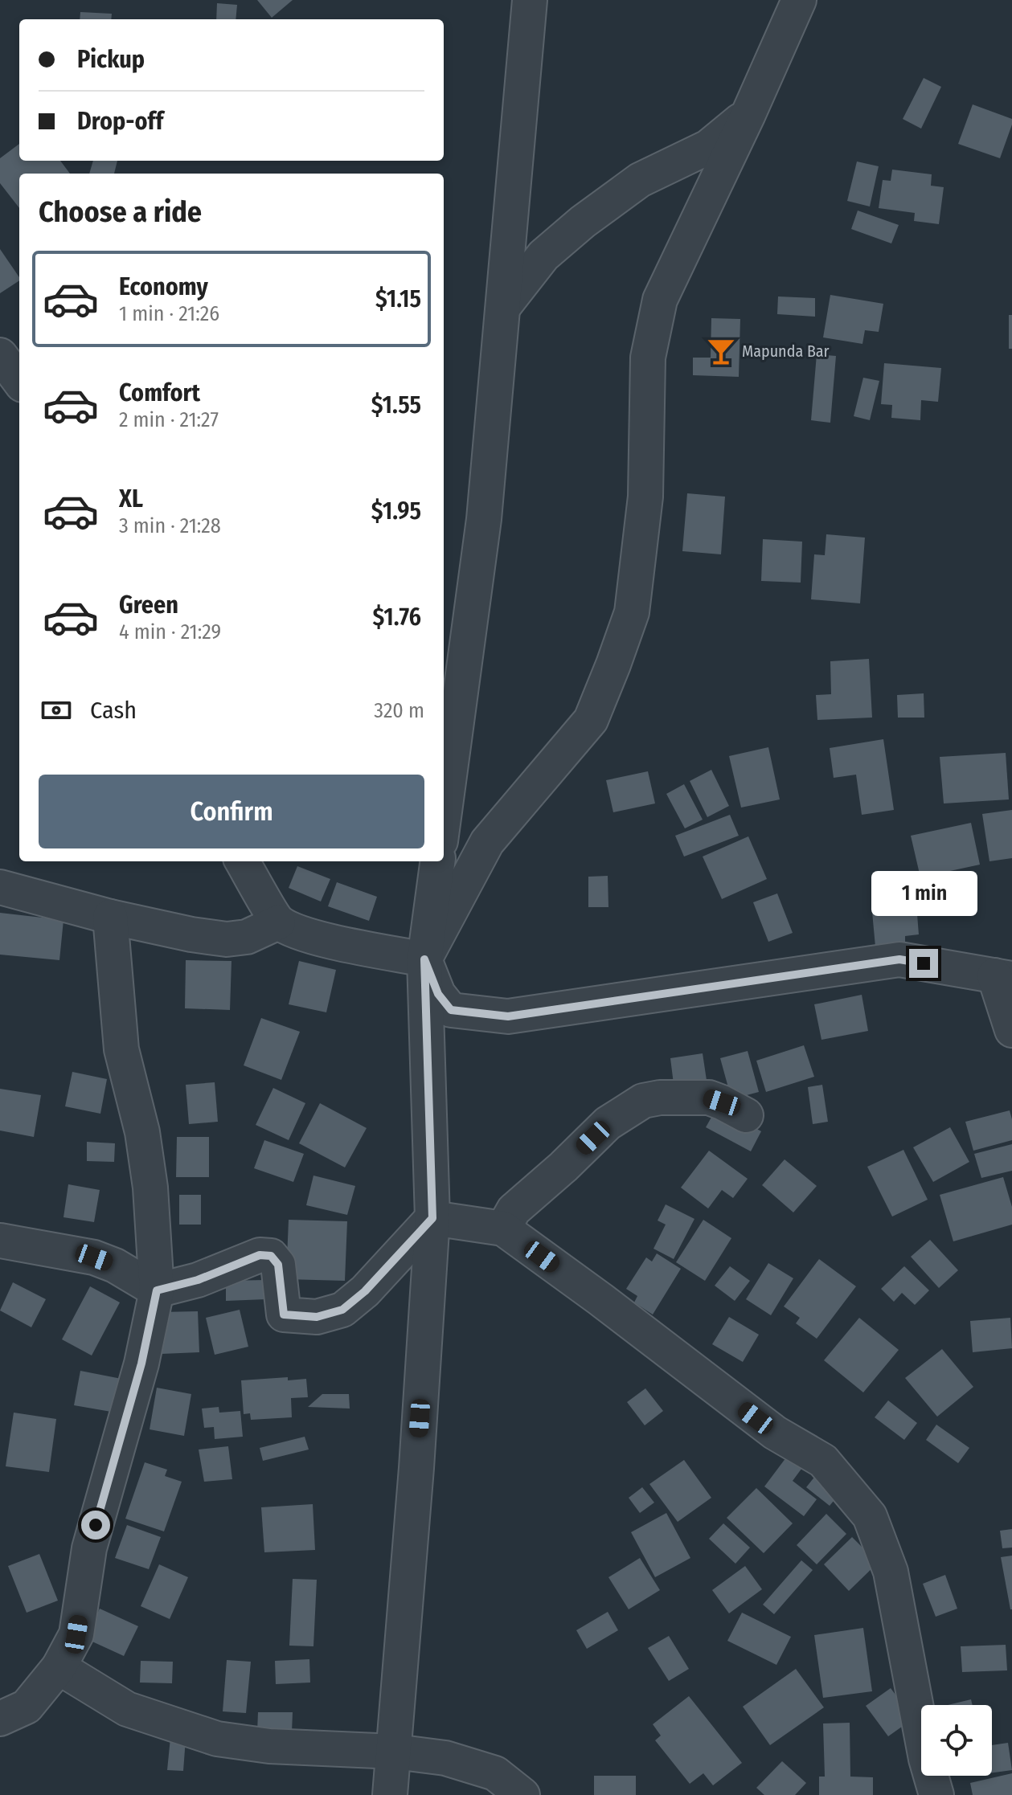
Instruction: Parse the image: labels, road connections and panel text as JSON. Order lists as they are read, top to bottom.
{
  "places": {
    "bar": ["Mapunda Bar"]
  },
  "page": {
    "banner": ["Pickup", "Drop-off"],
    "heading": "Choose a ride",
    "list": [
      {
        "name": "Economy",
        "note": "1 min · 21:26",
        "value": "$1.15"
      },
      {
        "name": "Comfort",
        "note": "2 min · 21:27",
        "value": "$1.55"
      },
      {
        "name": "XL",
        "note": "3 min · 21:28",
        "value": "$1.95"
      },
      {
        "name": "Green",
        "note": "4 min · 21:29",
        "value": "$1.76"
      }
    ],
    "pay": ["Cash", "320 m"],
    "buttons": "Confirm",
    "bubble": "1 min"
  }
}
